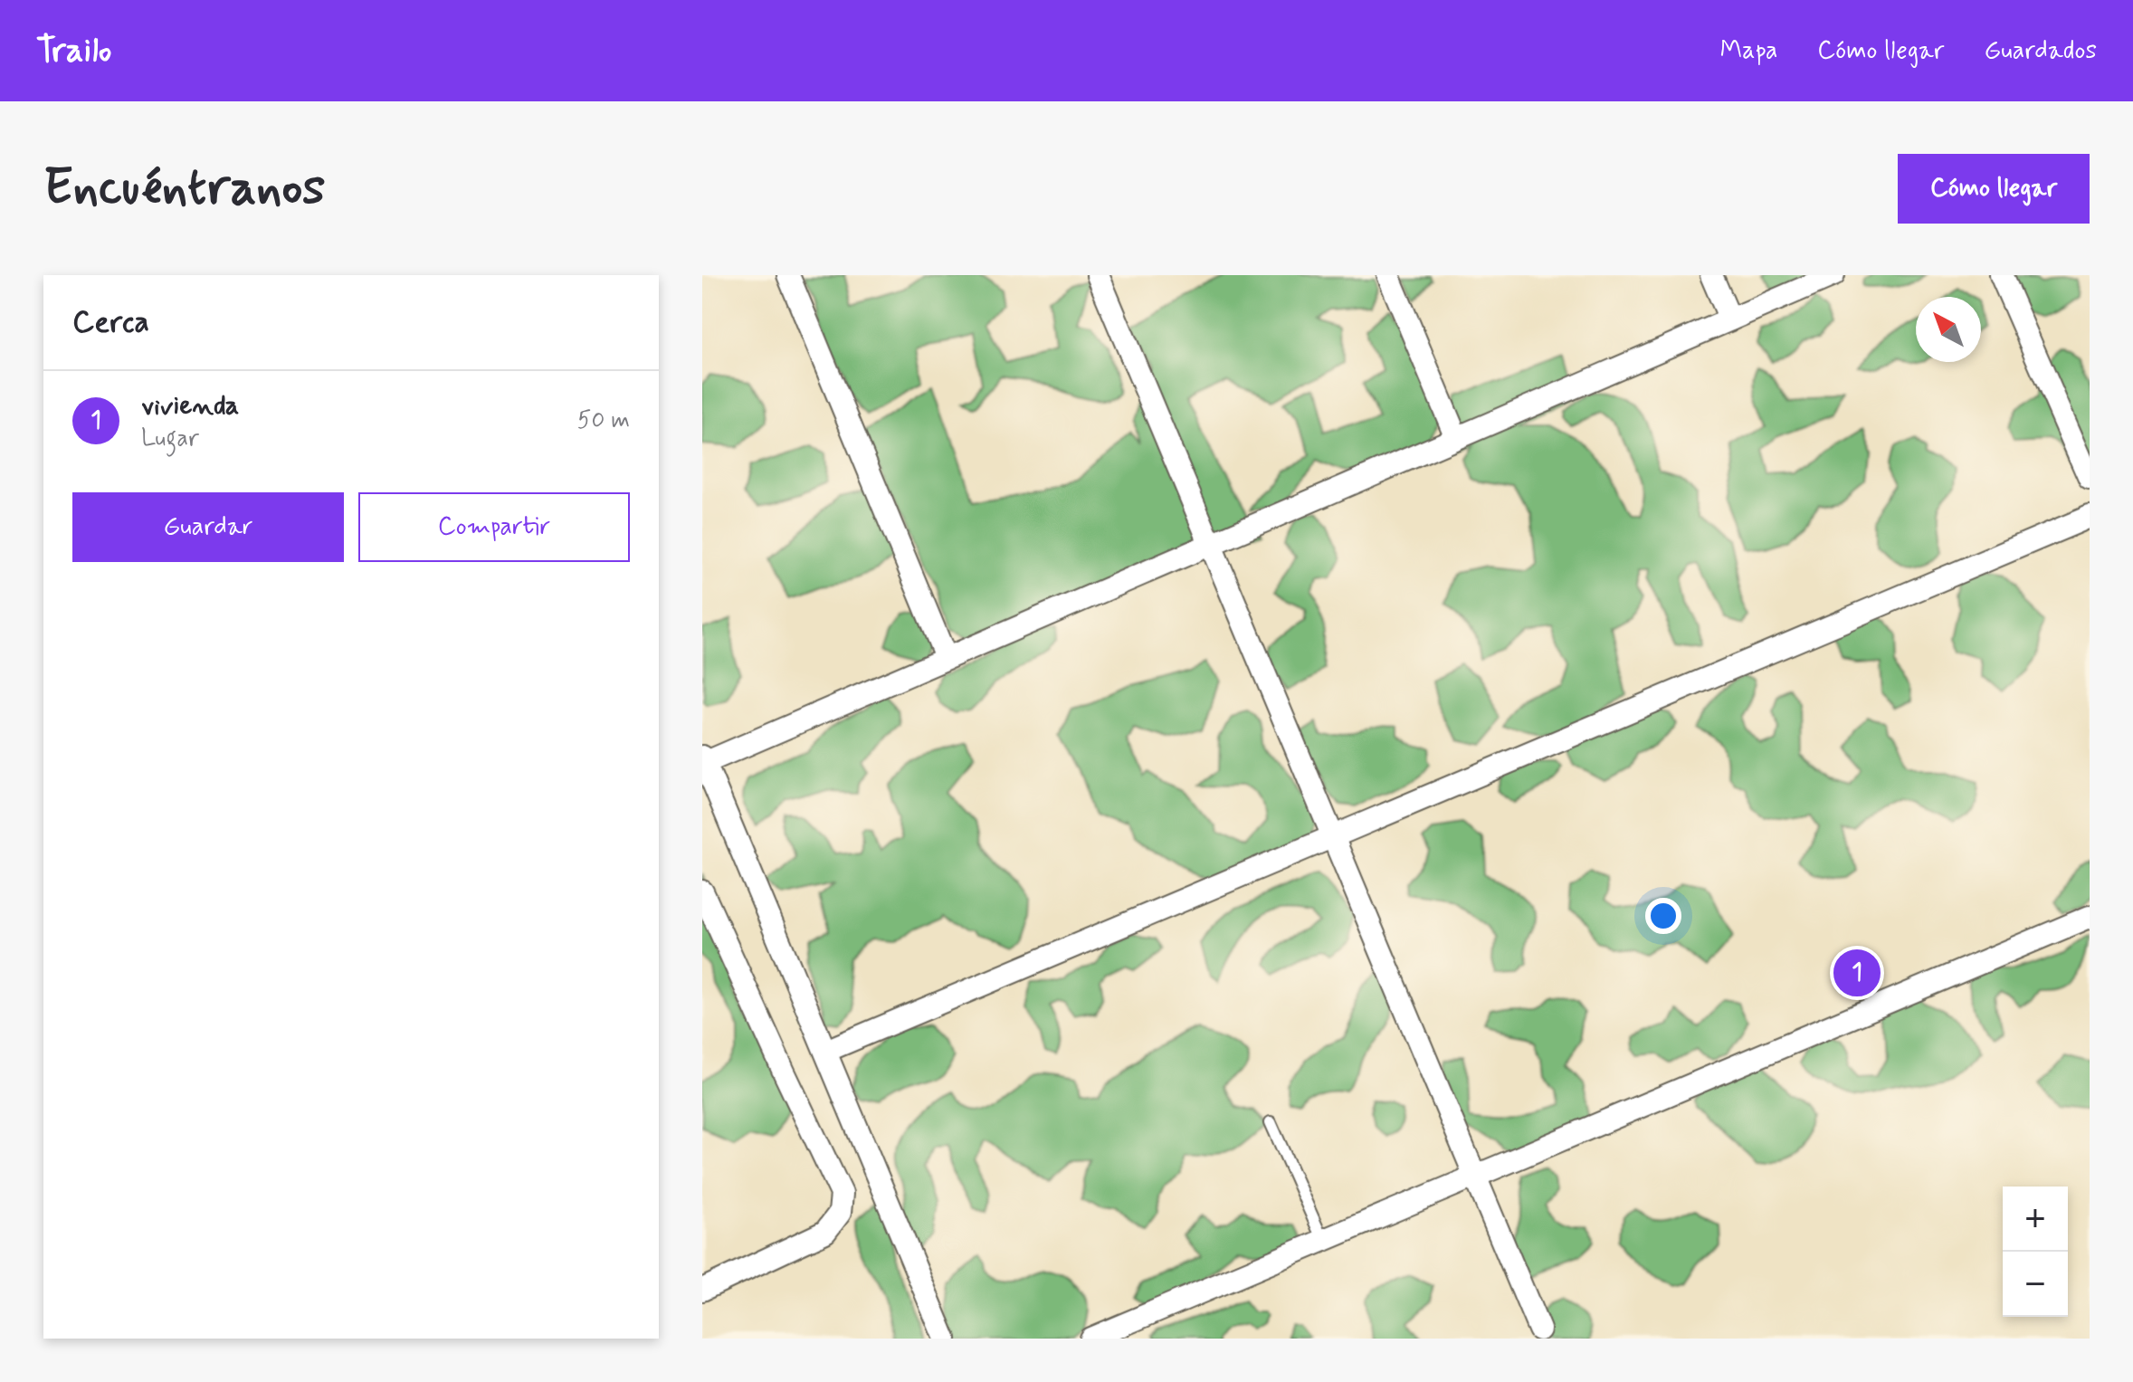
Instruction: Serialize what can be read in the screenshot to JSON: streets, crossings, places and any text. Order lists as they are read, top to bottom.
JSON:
{
  "north": "top left",
  "page": {
    "header": "Trailo",
    "nav": ["Mapa", "Cómo llegar", "Guardados"],
    "buttons": [
      "Cómo llegar",
      ["Guardar", "Compartir"]
    ],
    "title": "Encuéntranos",
    "heading": "Cerca",
    "list": [
      {
        "mark": "1",
        "name": "vivienda",
        "note": "Lugar",
        "value": "50 m"
      }
    ],
    "pins": "1",
    "map_buttons": ["+", "−"]
  }
}
